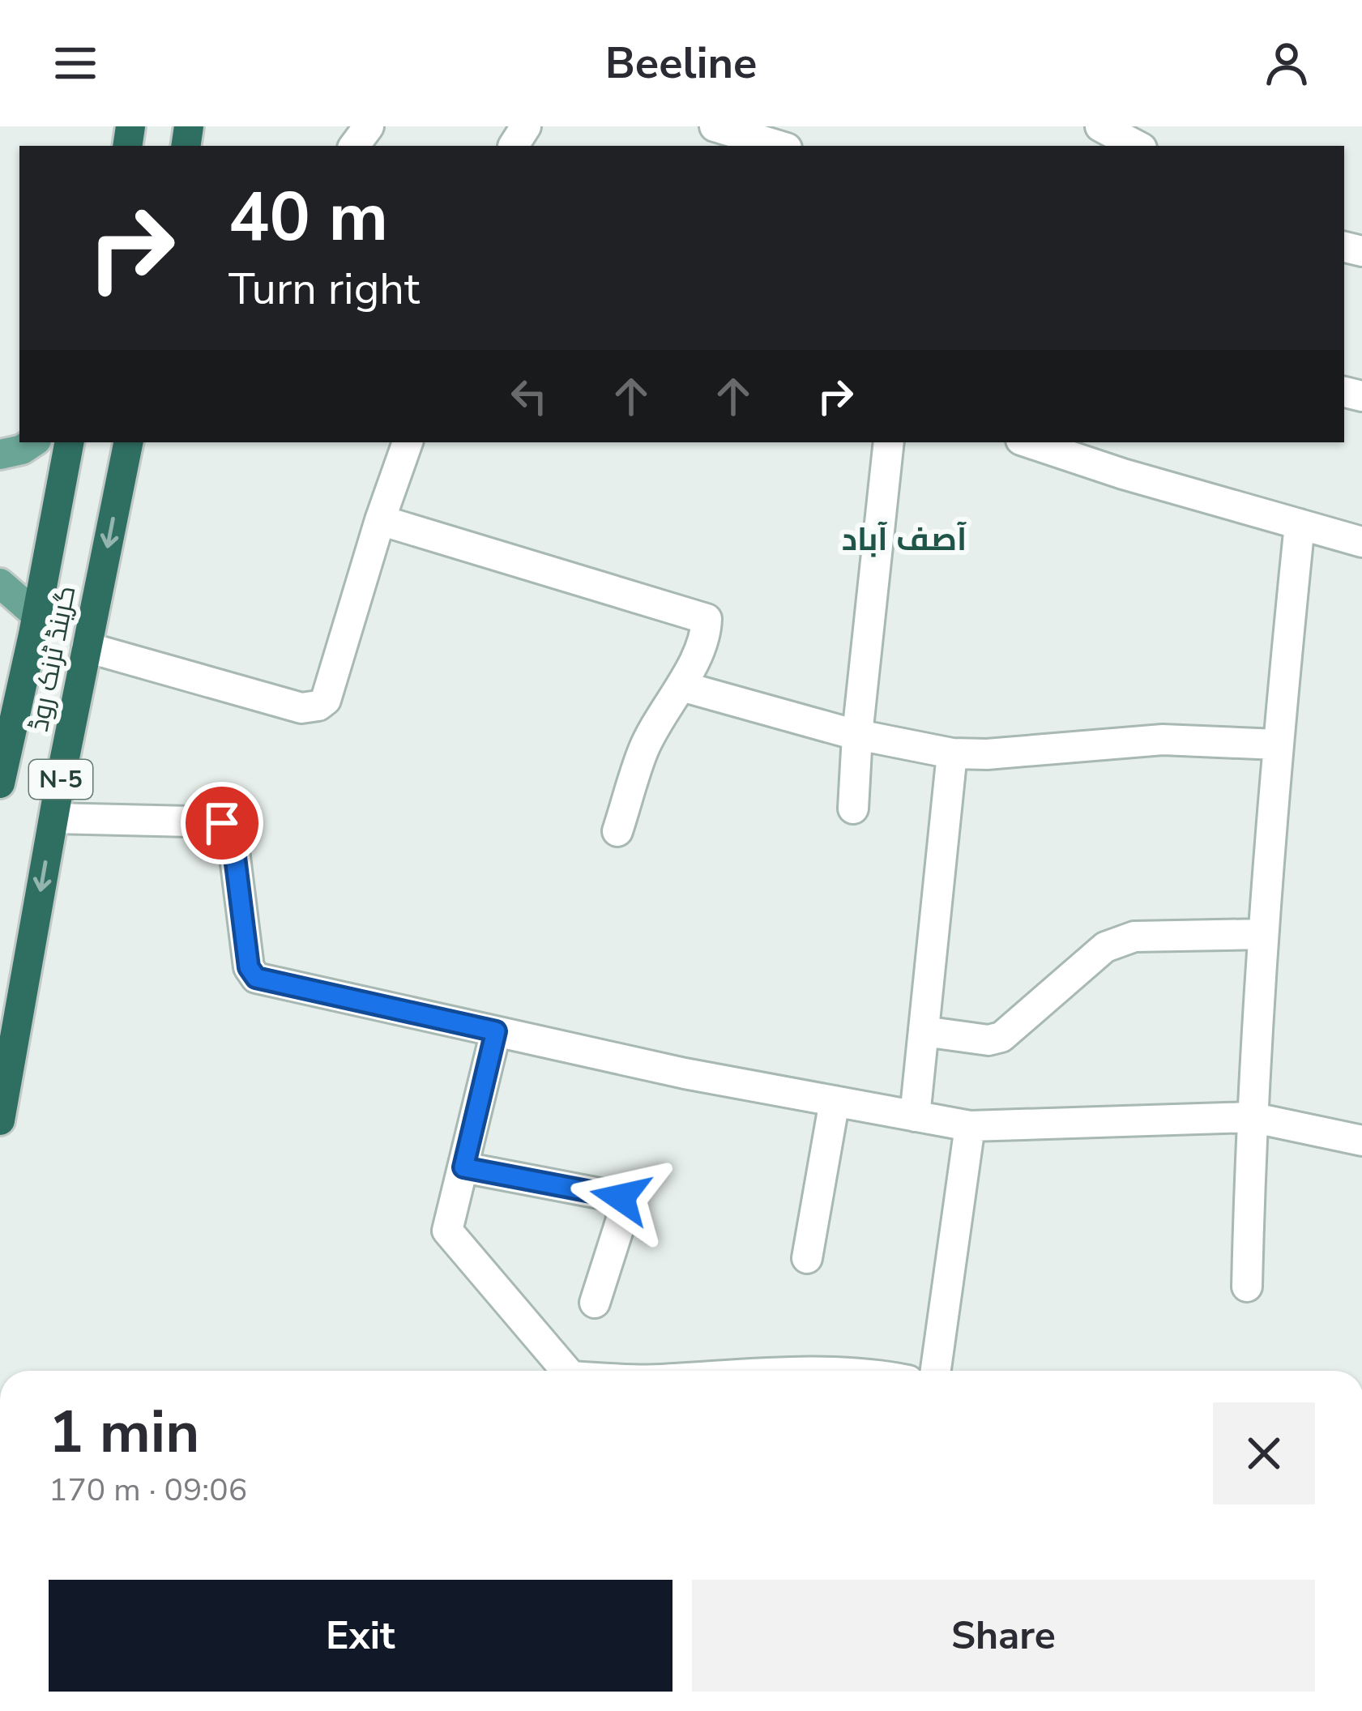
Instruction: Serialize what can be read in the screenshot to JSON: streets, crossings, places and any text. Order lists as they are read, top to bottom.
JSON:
{
  "streets": {
    "highway": ["گرینڈ ٹرنک روڈ", "N-5"]
  },
  "districts": ["آصف آباد"],
  "page": {
    "header": "Beeline",
    "turn": ["40 m", "Turn right"],
    "heading": ["1 min", "170 m · 09:06"],
    "buttons": ["Exit", "Share"]
  }
}
